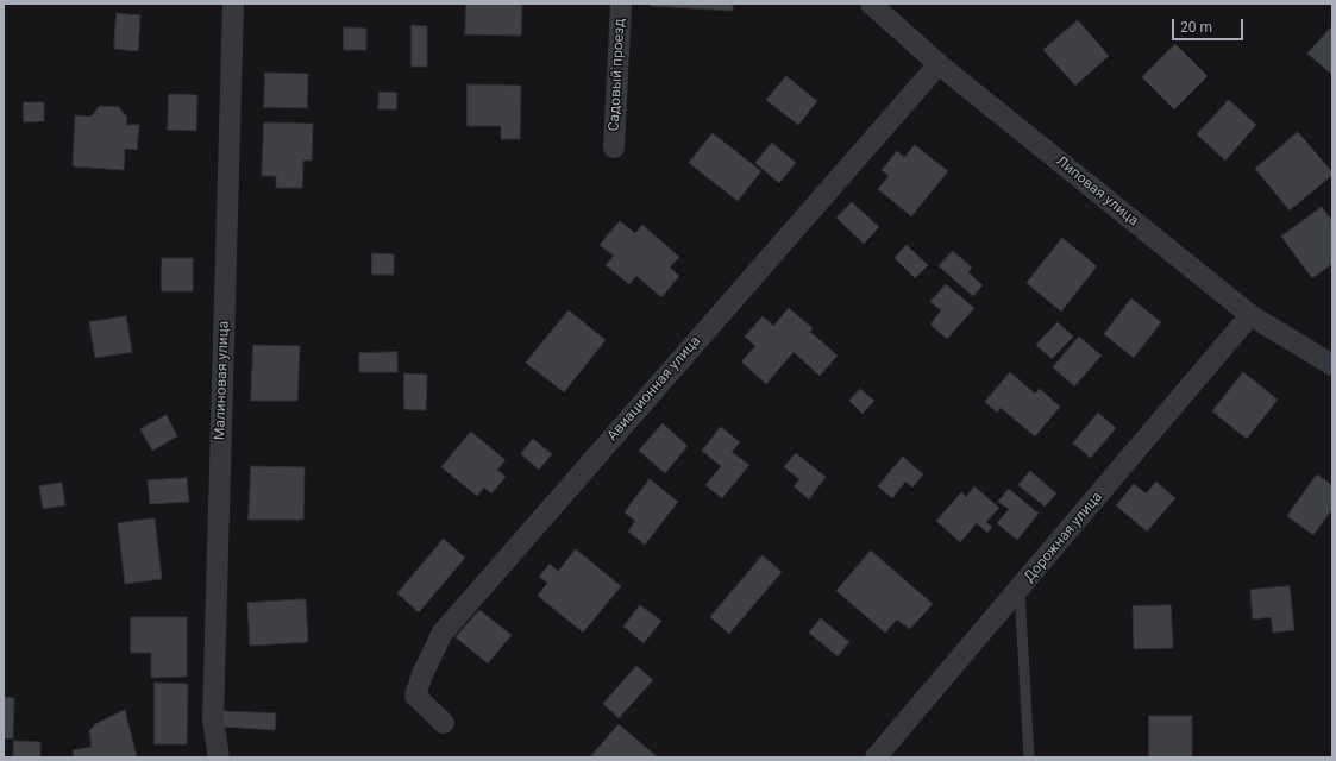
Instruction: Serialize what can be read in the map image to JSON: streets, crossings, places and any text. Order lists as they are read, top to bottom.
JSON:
{
  "streets": {
    "street": [
      "Садовый проезд",
      "Липовая улица",
      "Малиновая улица",
      "Авиационная улица",
      "Дорожная улица"
    ]
  },
  "crossings": [
    ["Липовая улица", "Авиационная улица"],
    ["Липовая улица", "Дорожная улица"]
  ],
  "scale_bar": "20 m"
}
